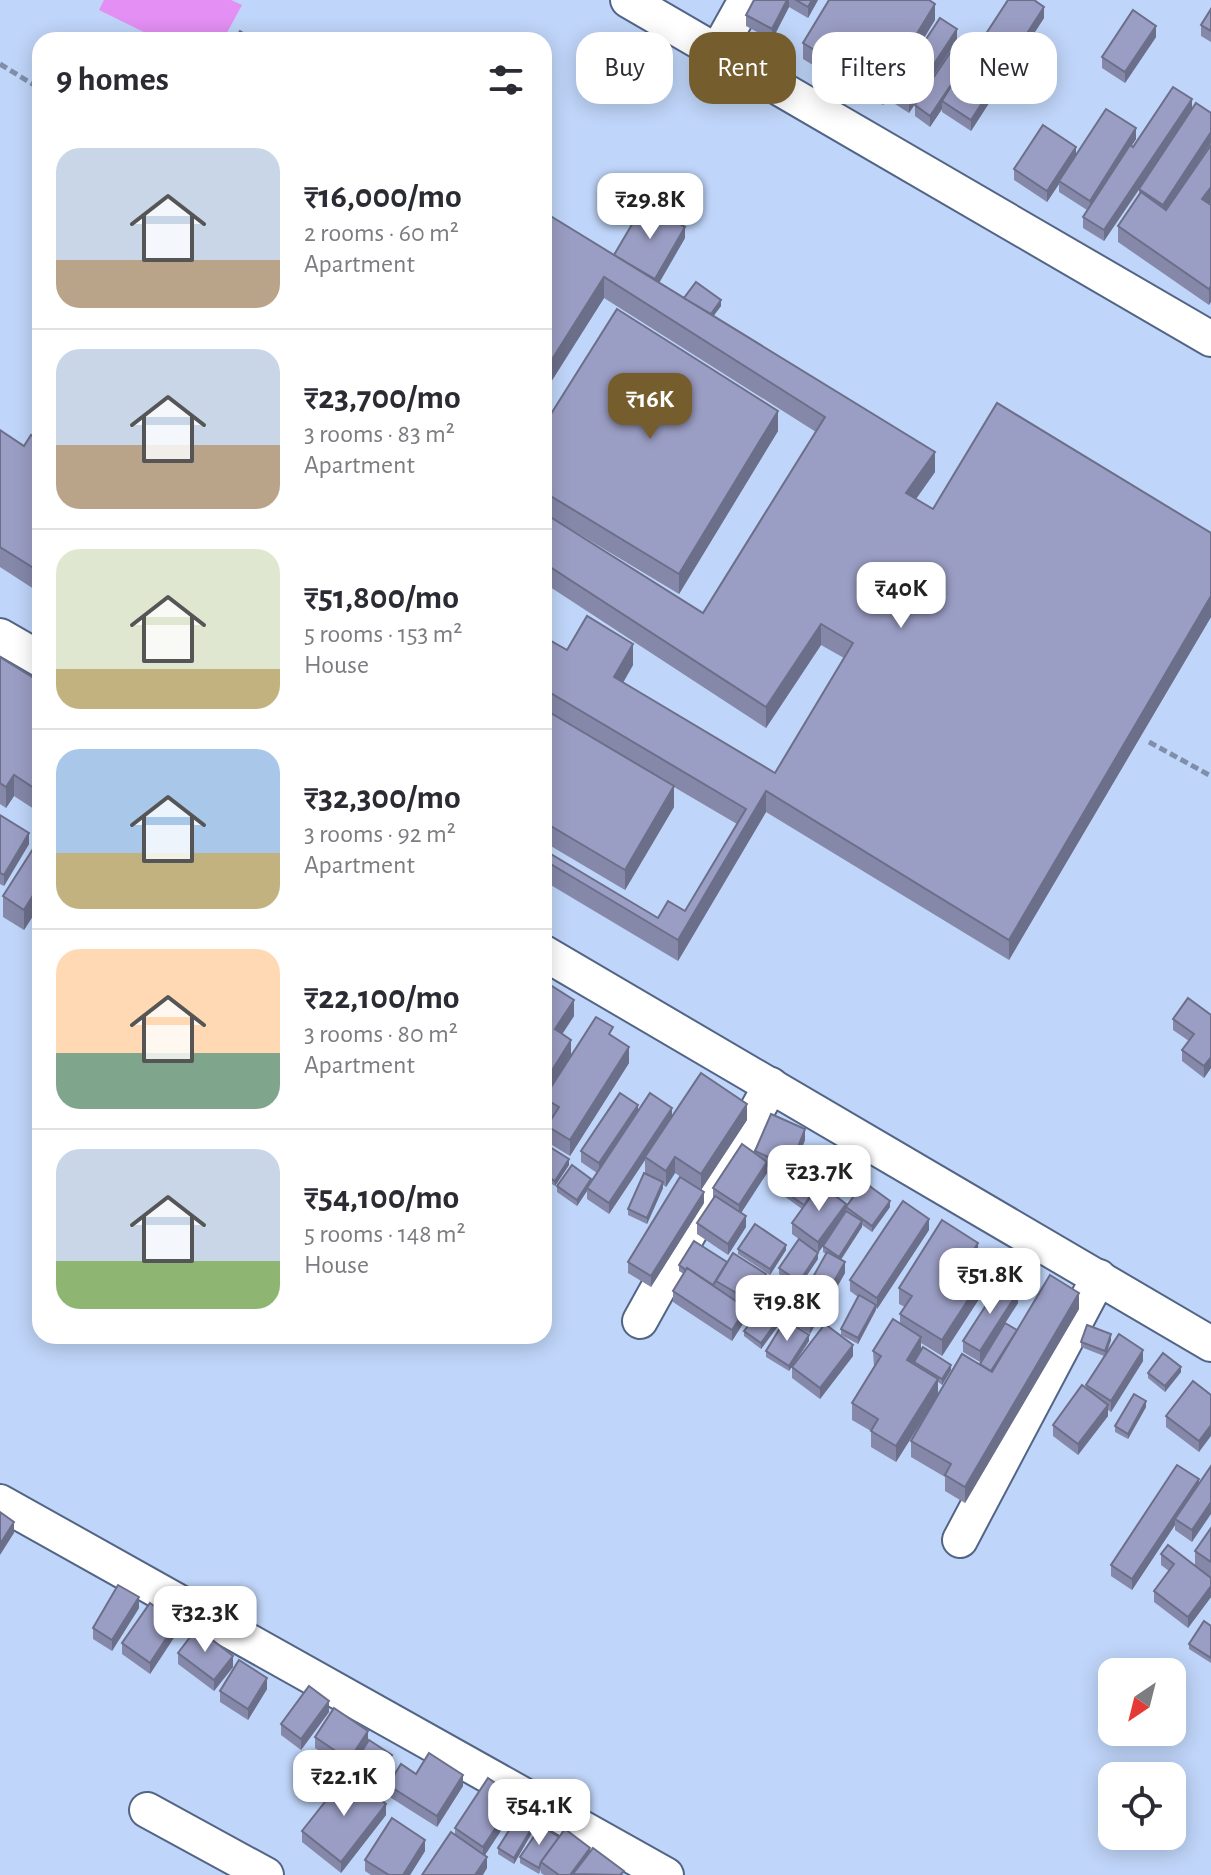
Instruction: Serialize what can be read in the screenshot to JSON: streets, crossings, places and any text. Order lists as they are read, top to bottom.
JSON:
{
  "north": "bottom left",
  "page": {
    "chip": [
      "Buy",
      "Rent",
      "Filters",
      "New"
    ],
    "heading": "9 homes",
    "list": [
      {
        "name": "₹16,000/mo",
        "note": "2 rooms · 60 m² · Apartment"
      },
      {
        "name": "₹23,700/mo",
        "note": "3 rooms · 83 m² · Apartment"
      },
      {
        "name": "₹51,800/mo",
        "note": "5 rooms · 153 m² · House"
      },
      {
        "name": "₹32,300/mo",
        "note": "3 rooms · 92 m² · Apartment"
      },
      {
        "name": "₹22,100/mo",
        "note": "3 rooms · 80 m² · Apartment"
      },
      {
        "name": "₹54,100/mo",
        "note": "5 rooms · 148 m² · House"
      }
    ],
    "price": [
      "₹29.8K",
      "₹16K",
      "₹40K",
      "₹23.7K",
      "₹51.8K",
      "₹19.8K",
      "₹32.3K",
      "₹22.1K",
      "₹54.1K"
    ]
  }
}
